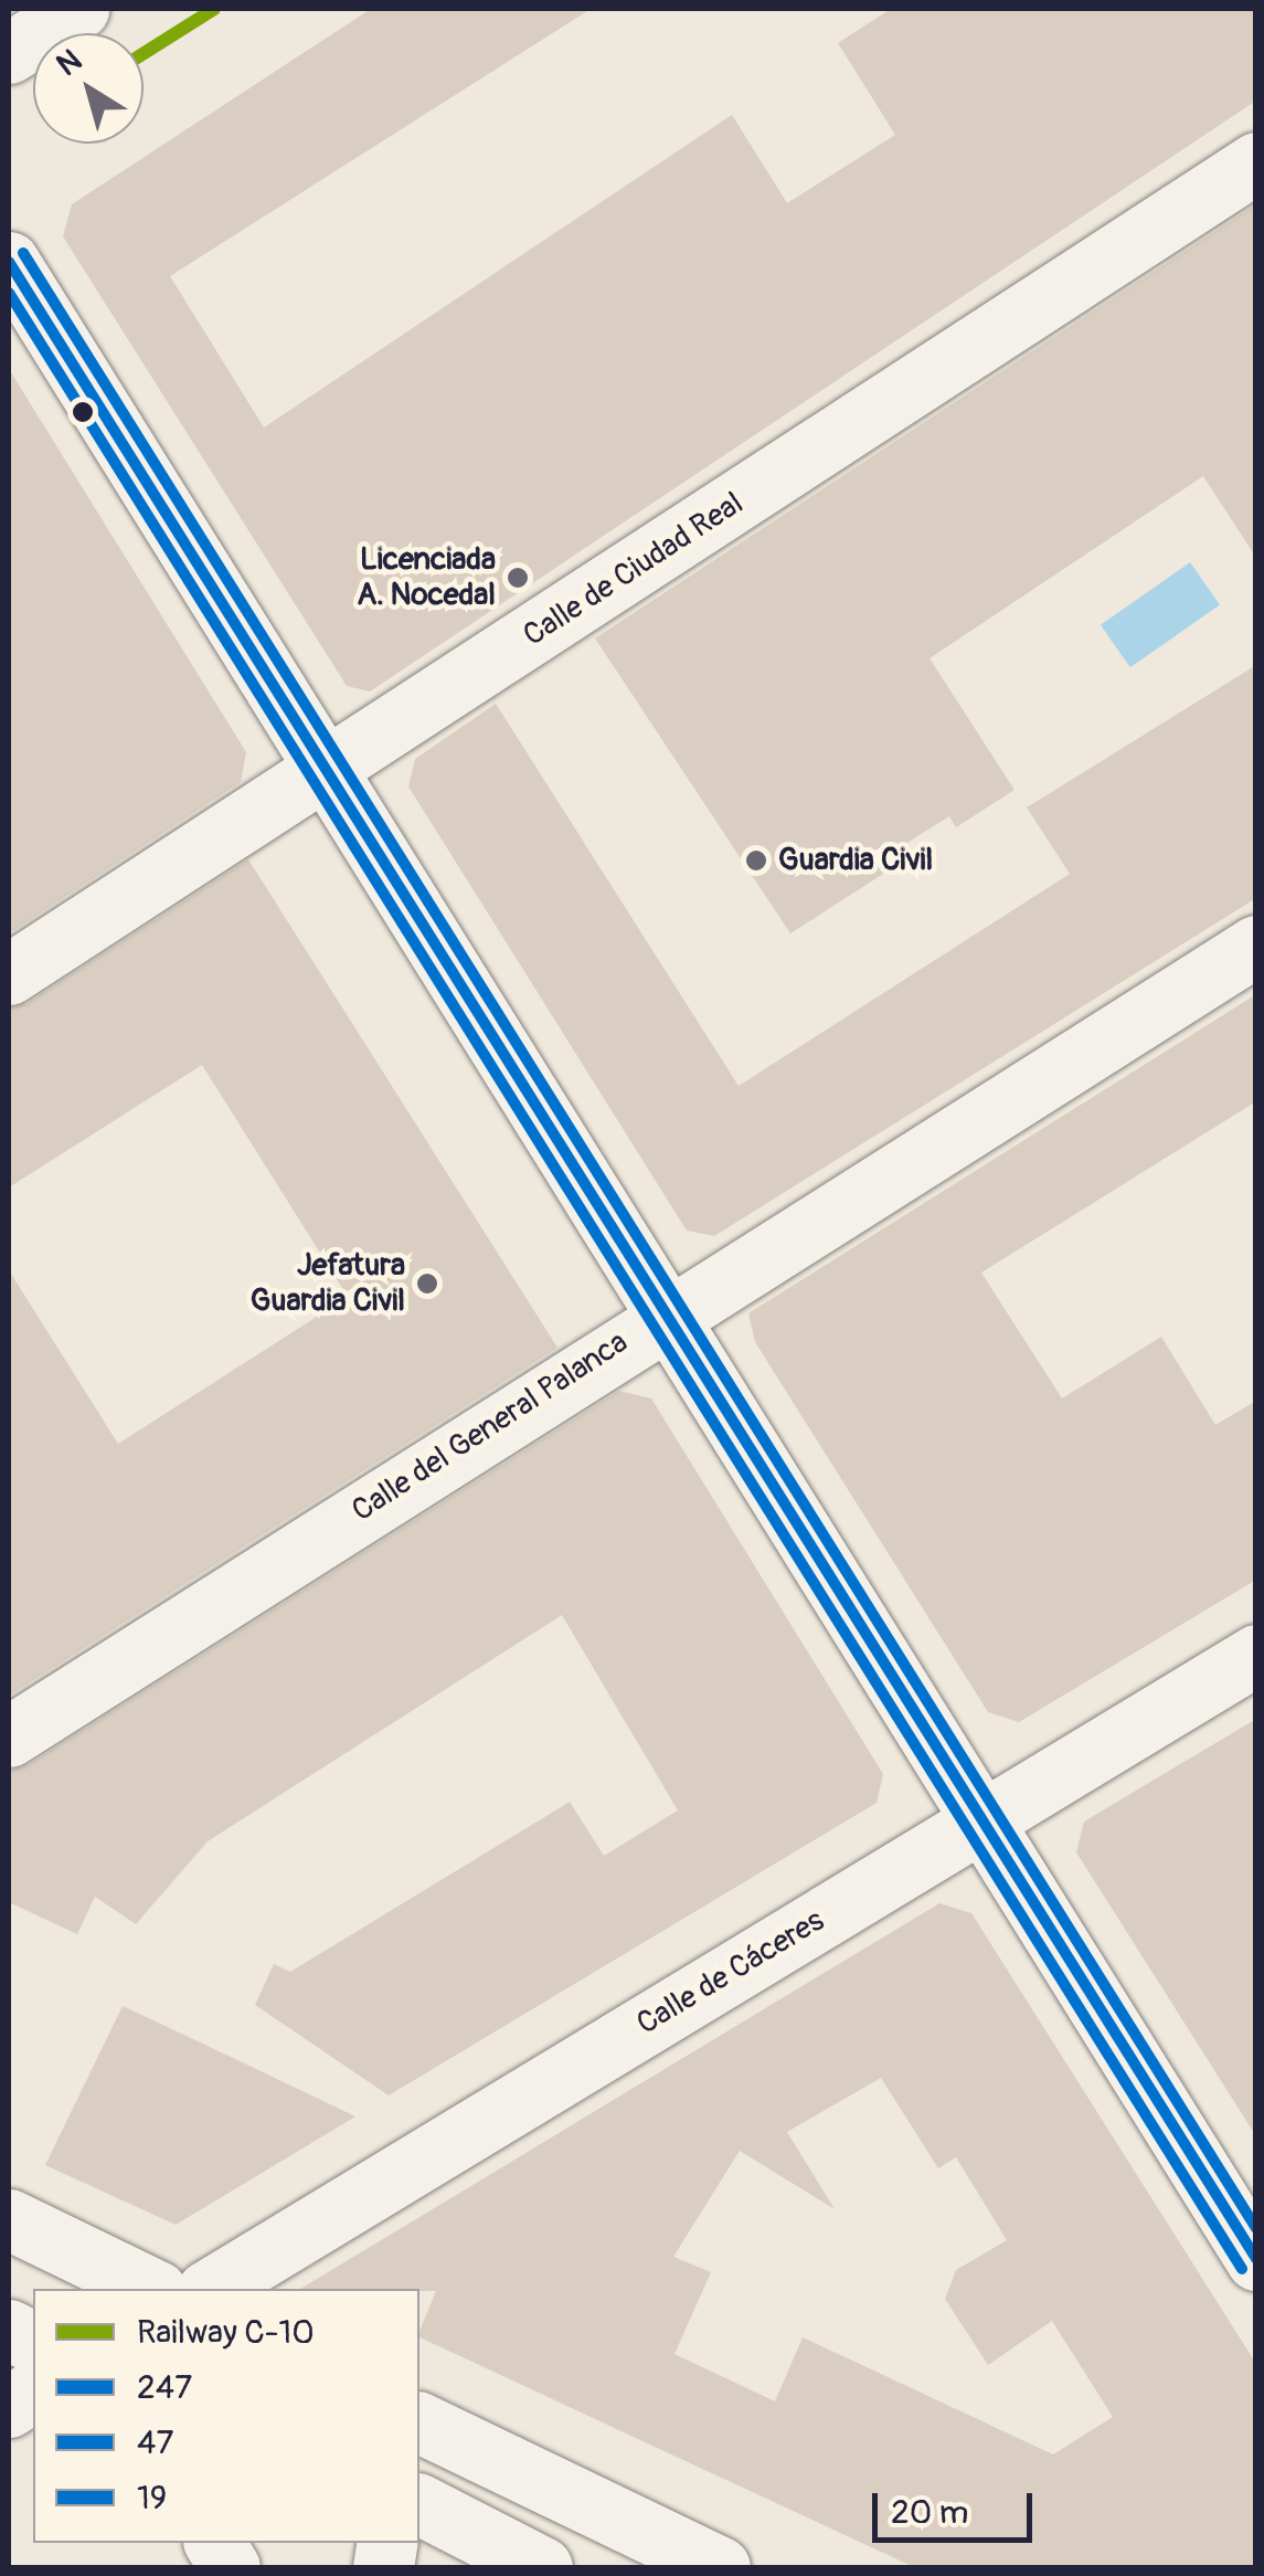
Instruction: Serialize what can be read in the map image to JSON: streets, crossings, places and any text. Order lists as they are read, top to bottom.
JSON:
{
  "streets": {
    "street": ["Calle de Ciudad Real", "Calle del General Palanca", "Calle de Cáceres"]
  },
  "places": ["Licenciada A. Nocedal", "Guardia Civil", "Jefatura Guardia Civil"],
  "lines": [
    "rail line C-10",
    "transit line 19",
    "transit line 247",
    "transit line 47"
  ],
  "legend": [
    "Railway C-10",
    "247",
    "47",
    "19"
  ],
  "scale_bar": "20 m",
  "north": "top left"
}
